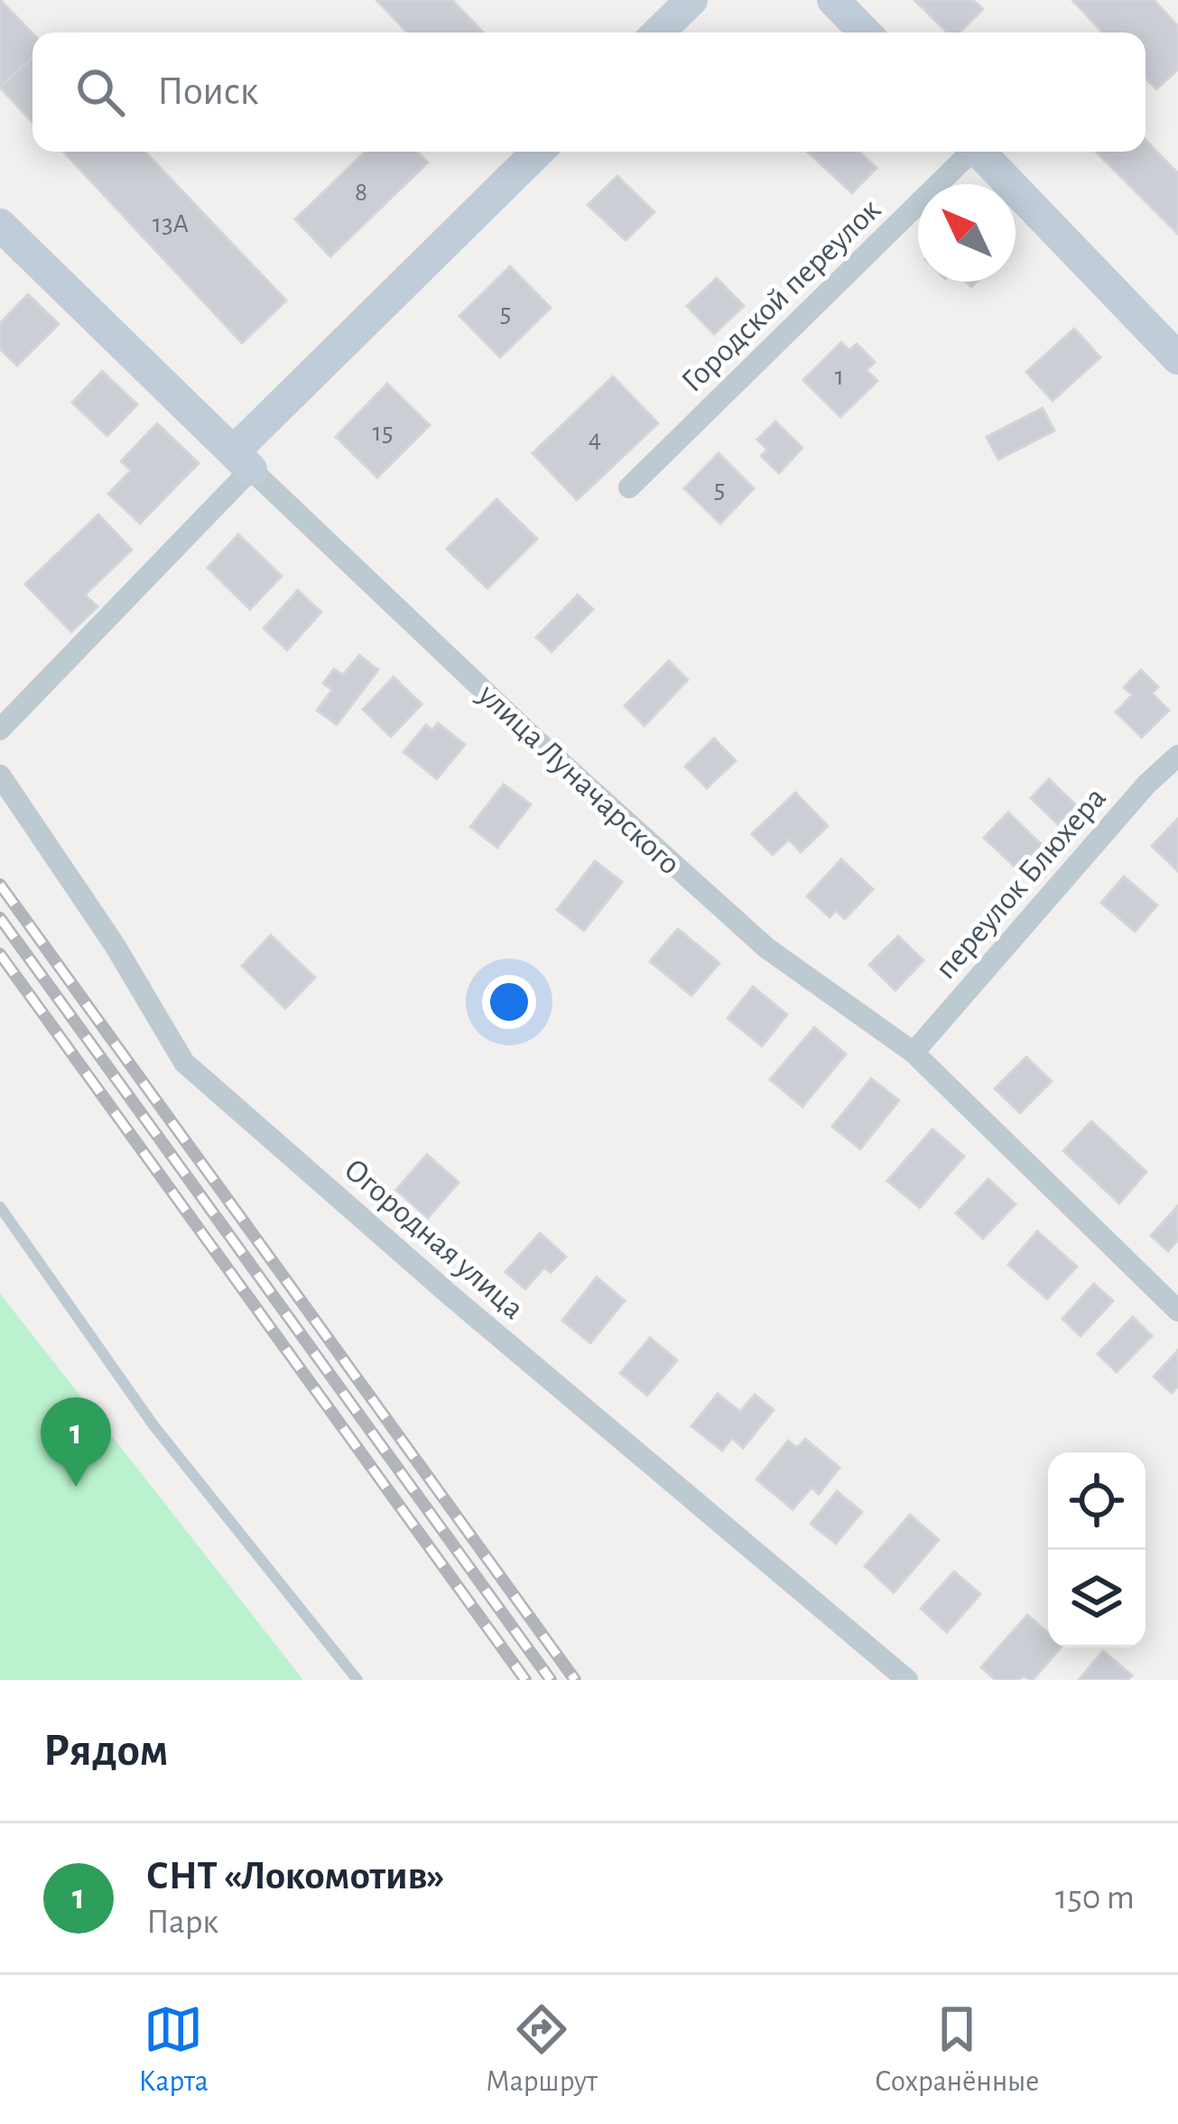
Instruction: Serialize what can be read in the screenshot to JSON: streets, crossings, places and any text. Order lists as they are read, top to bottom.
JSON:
{
  "streets": {
    "street": [
      "Городской переулок",
      "улица Луначарского",
      "переулок Блюхера",
      "Огородная улица"
    ]
  },
  "crossings": [
    ["улица Луначарского", "переулок Блюхера"]
  ],
  "house_numbers": [
    "8",
    "13А",
    "5",
    "1",
    "15",
    "4",
    "5"
  ],
  "north": "top left",
  "page": {
    "search": "Поиск",
    "pins": "1",
    "heading": "Рядом",
    "list": [
      {
        "mark": "1",
        "name": "СНТ «Локомотив»",
        "note": "Парк",
        "value": "150 m"
      }
    ],
    "nav": ["Карта", "Маршрут", "Сохранённые"]
  }
}
